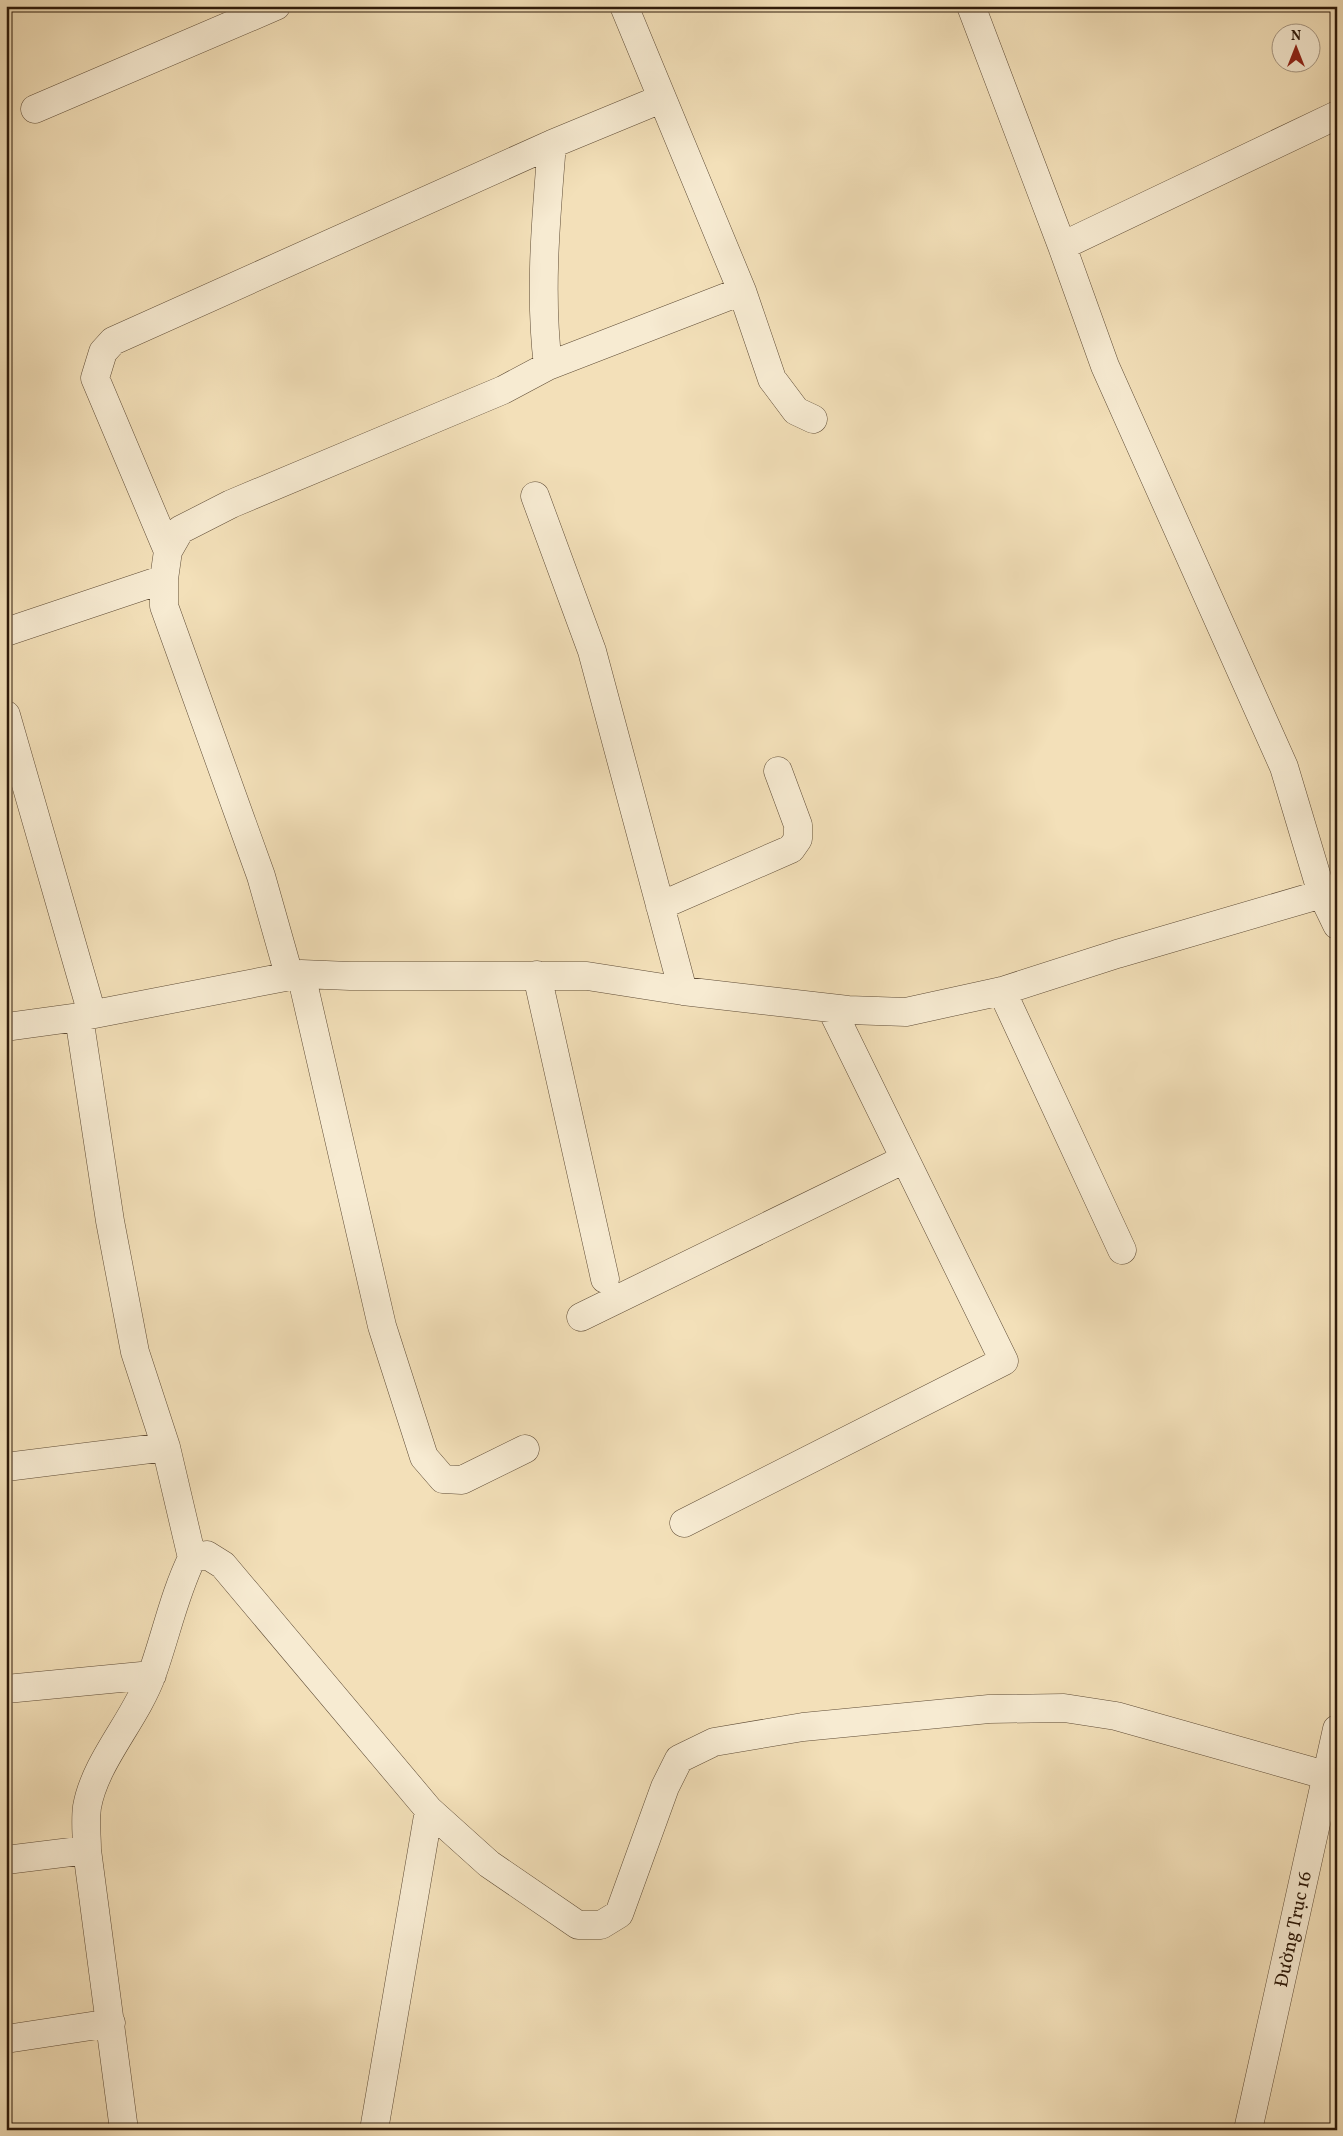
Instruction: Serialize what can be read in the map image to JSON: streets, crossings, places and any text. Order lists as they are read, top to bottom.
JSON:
{
  "streets": {
    "street": ["Đường Trục 16"]
  },
  "north": "top"
}
